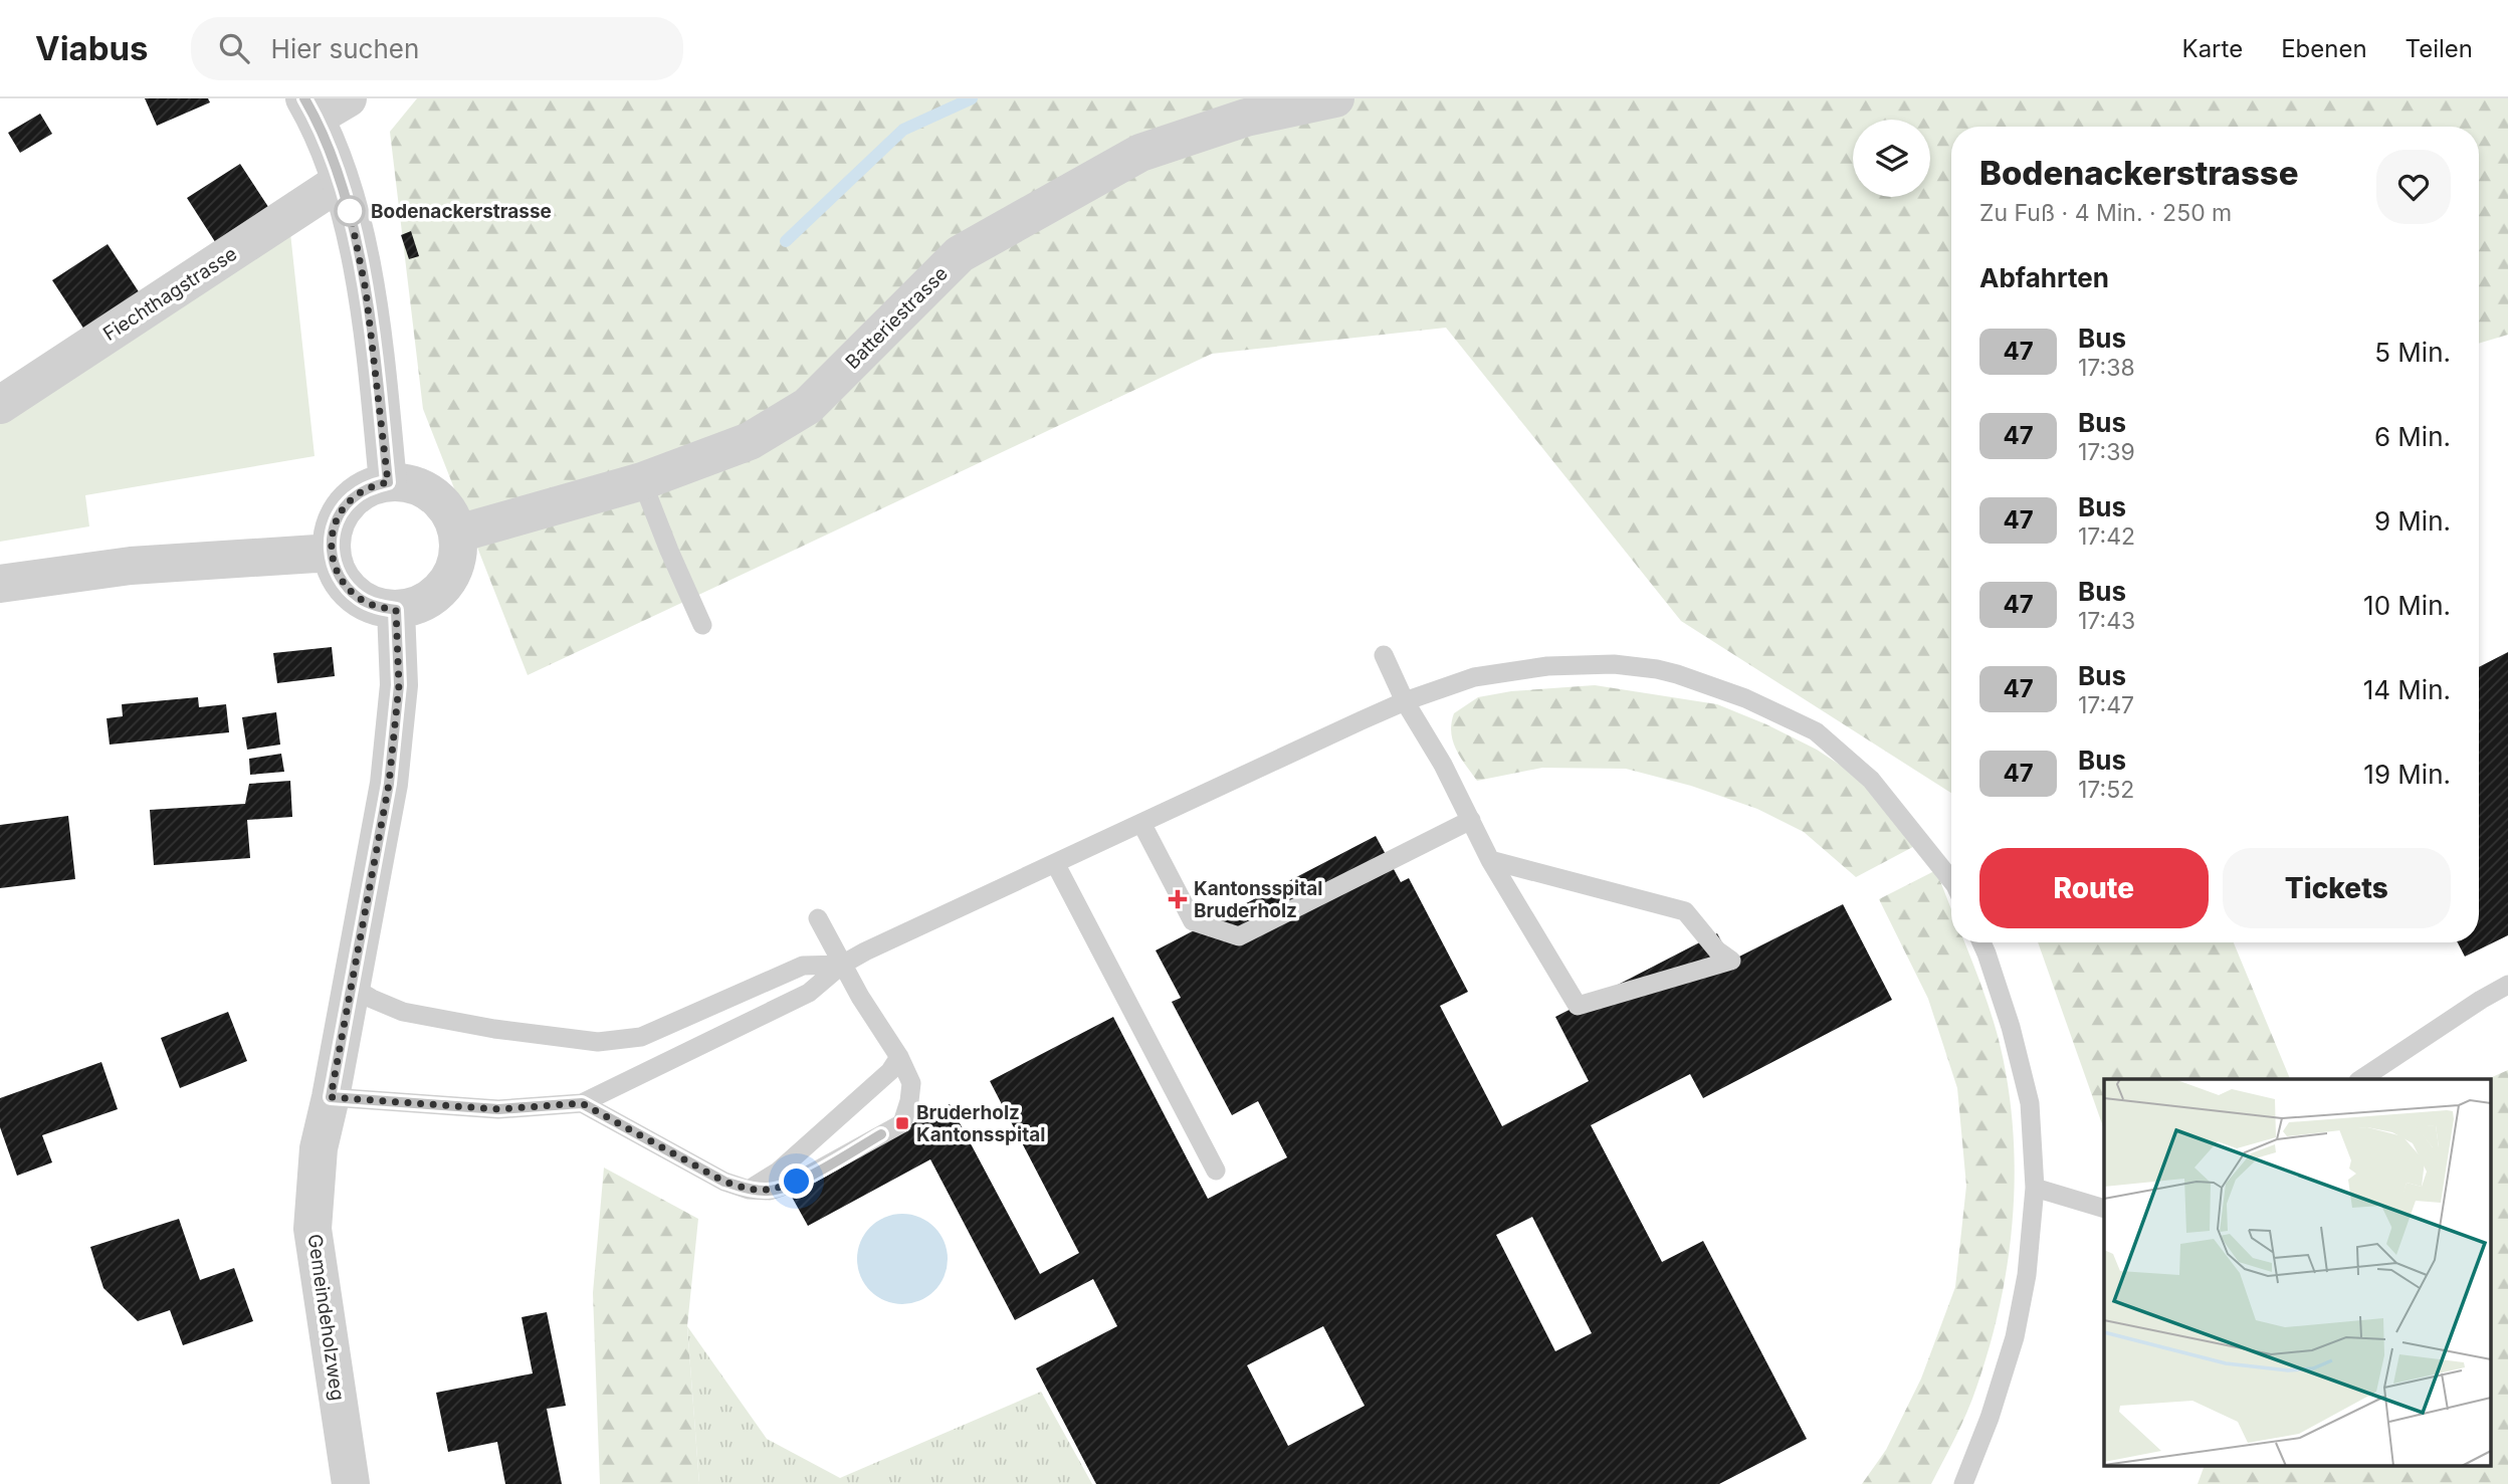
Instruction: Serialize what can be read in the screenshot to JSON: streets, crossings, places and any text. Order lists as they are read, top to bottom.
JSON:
{
  "streets": {
    "street": ["Fiechthagstrasse", "Batteriestrasse", "Gemeindeholzweg"]
  },
  "crossings": [
    ["Batteriestrasse", "Gemeindeholzweg"]
  ],
  "places": {
    "other": ["Bodenackerstrasse"],
    "health": ["Kantonsspital Bruderholz"],
    "transit": ["Bruderholz Kantonsspital"]
  },
  "lines": ["bus line 47"],
  "page": {
    "header": "Viabus",
    "search": "Hier suchen",
    "nav": ["Karte", "Ebenen", "Teilen"],
    "heading": [
      ["Bodenackerstrasse", "Zu Fuß · 4 Min. · 250 m"],
      "Abfahrten"
    ],
    "list": [
      {
        "mark": "47",
        "name": "Bus",
        "note": "17:38",
        "value": "5 Min."
      },
      {
        "mark": "47",
        "name": "Bus",
        "note": "17:39",
        "value": "6 Min."
      },
      {
        "mark": "47",
        "name": "Bus",
        "note": "17:42",
        "value": "9 Min."
      },
      {
        "mark": "47",
        "name": "Bus",
        "note": "17:43",
        "value": "10 Min."
      },
      {
        "mark": "47",
        "name": "Bus",
        "note": "17:47",
        "value": "14 Min."
      },
      {
        "mark": "47",
        "name": "Bus",
        "note": "17:52",
        "value": "19 Min."
      }
    ],
    "buttons": ["Route", "Tickets"]
  }
}
